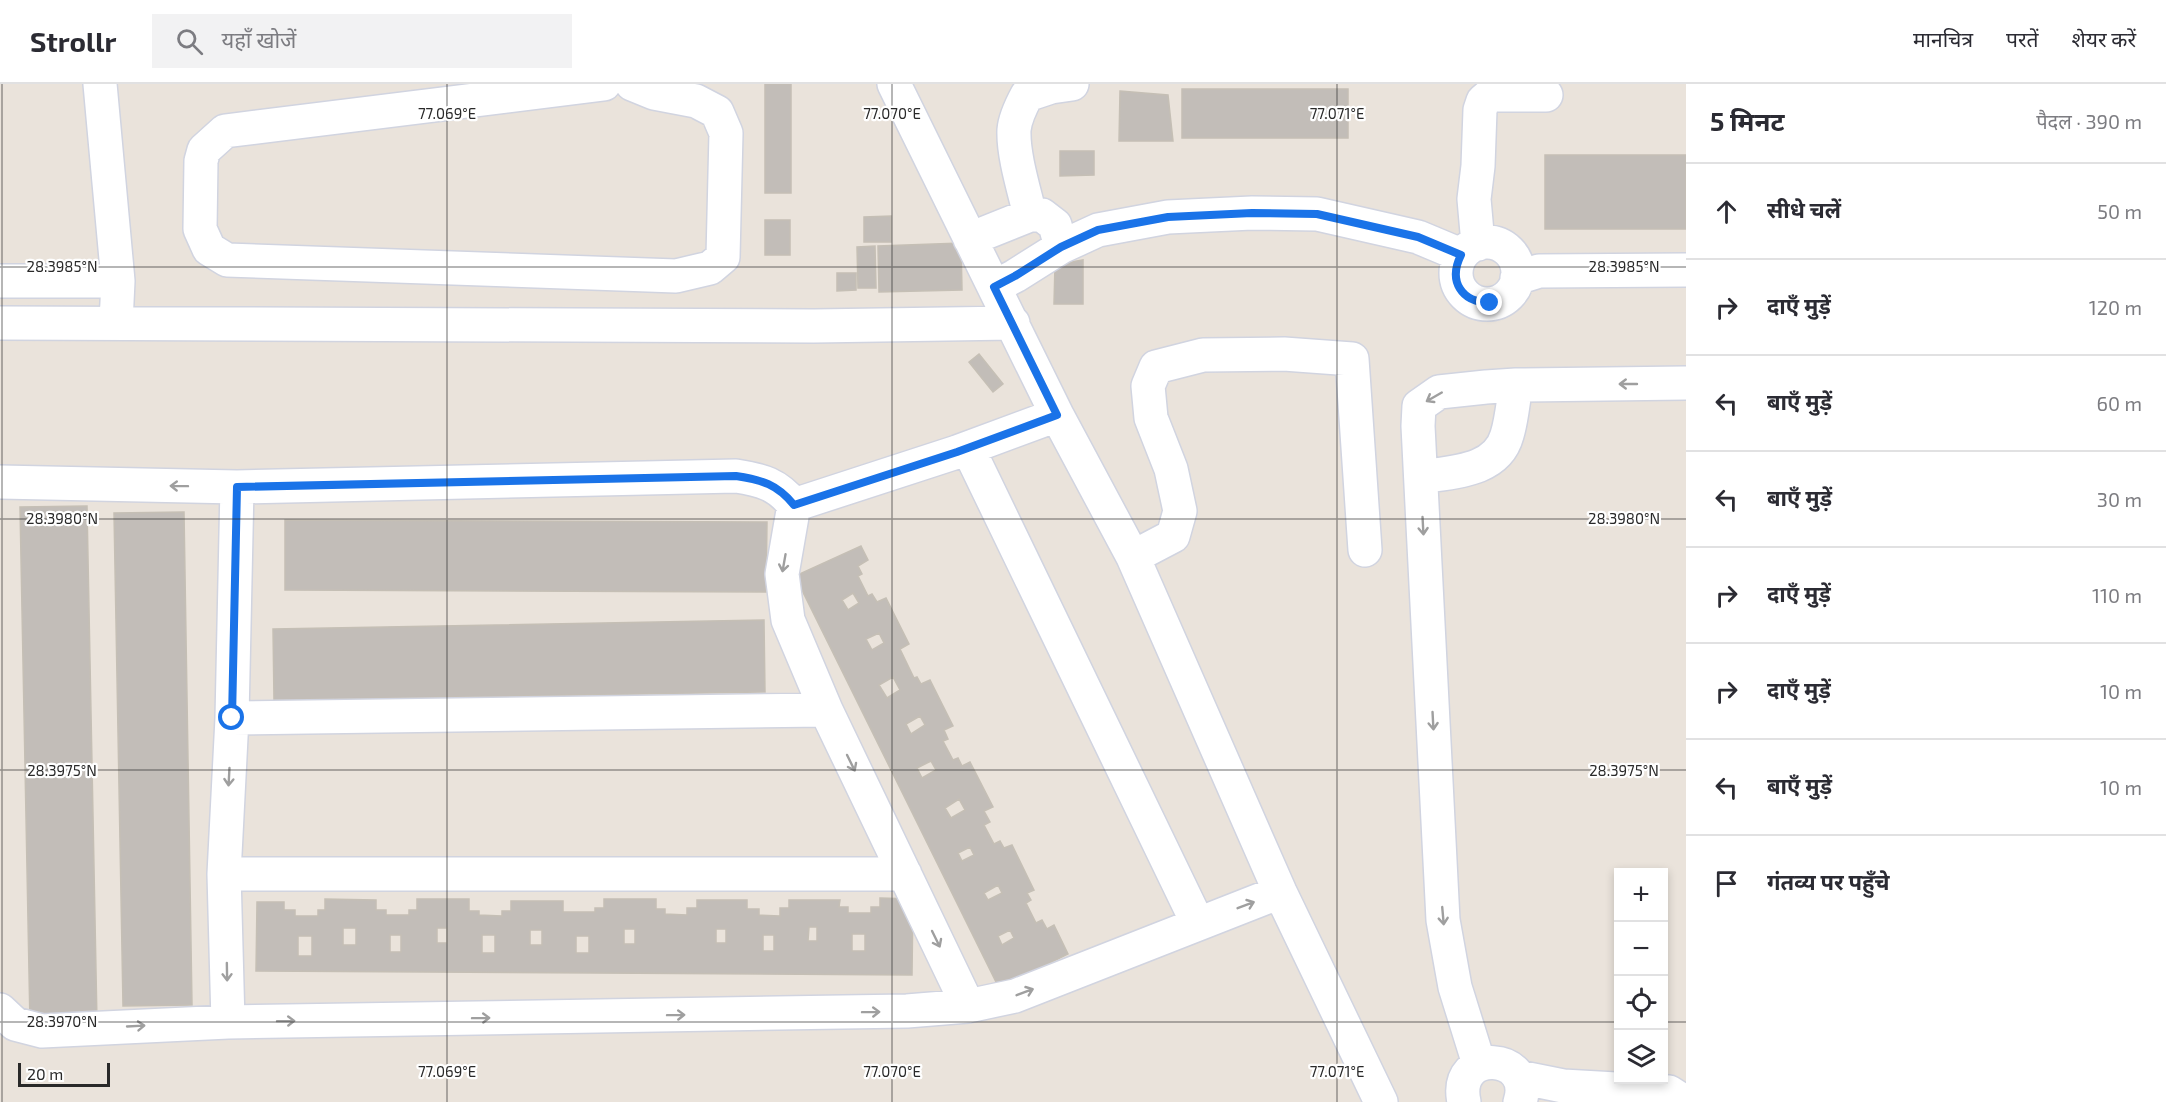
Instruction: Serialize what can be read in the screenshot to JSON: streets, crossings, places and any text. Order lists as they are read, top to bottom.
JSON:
{
  "scale_bar": "20 m",
  "page": {
    "header": "Strollr",
    "search": "यहाँ खोजें",
    "nav": ["मानचित्र", "परतें", "शेयर करें"],
    "heading": ["5 मिनट", "पैदल · 390 m"],
    "list": [
      ["सीधे चलें", "50 m"],
      ["दाएँ मुड़ें", "120 m"],
      ["बाएँ मुड़ें", "60 m"],
      ["बाएँ मुड़ें", "30 m"],
      ["दाएँ मुड़ें", "110 m"],
      ["दाएँ मुड़ें", "10 m"],
      ["बाएँ मुड़ें", "10 m"],
      "गंतव्य पर पहुँचे"
    ],
    "map_buttons": ["+", "−"],
    "scale": "20 m"
  },
  "coordinates": [
    "77.069°E",
    "77.070°E",
    "77.071°E",
    "28.3985°N",
    "28.3980°N",
    "28.3975°N",
    "28.3970°N"
  ]
}
